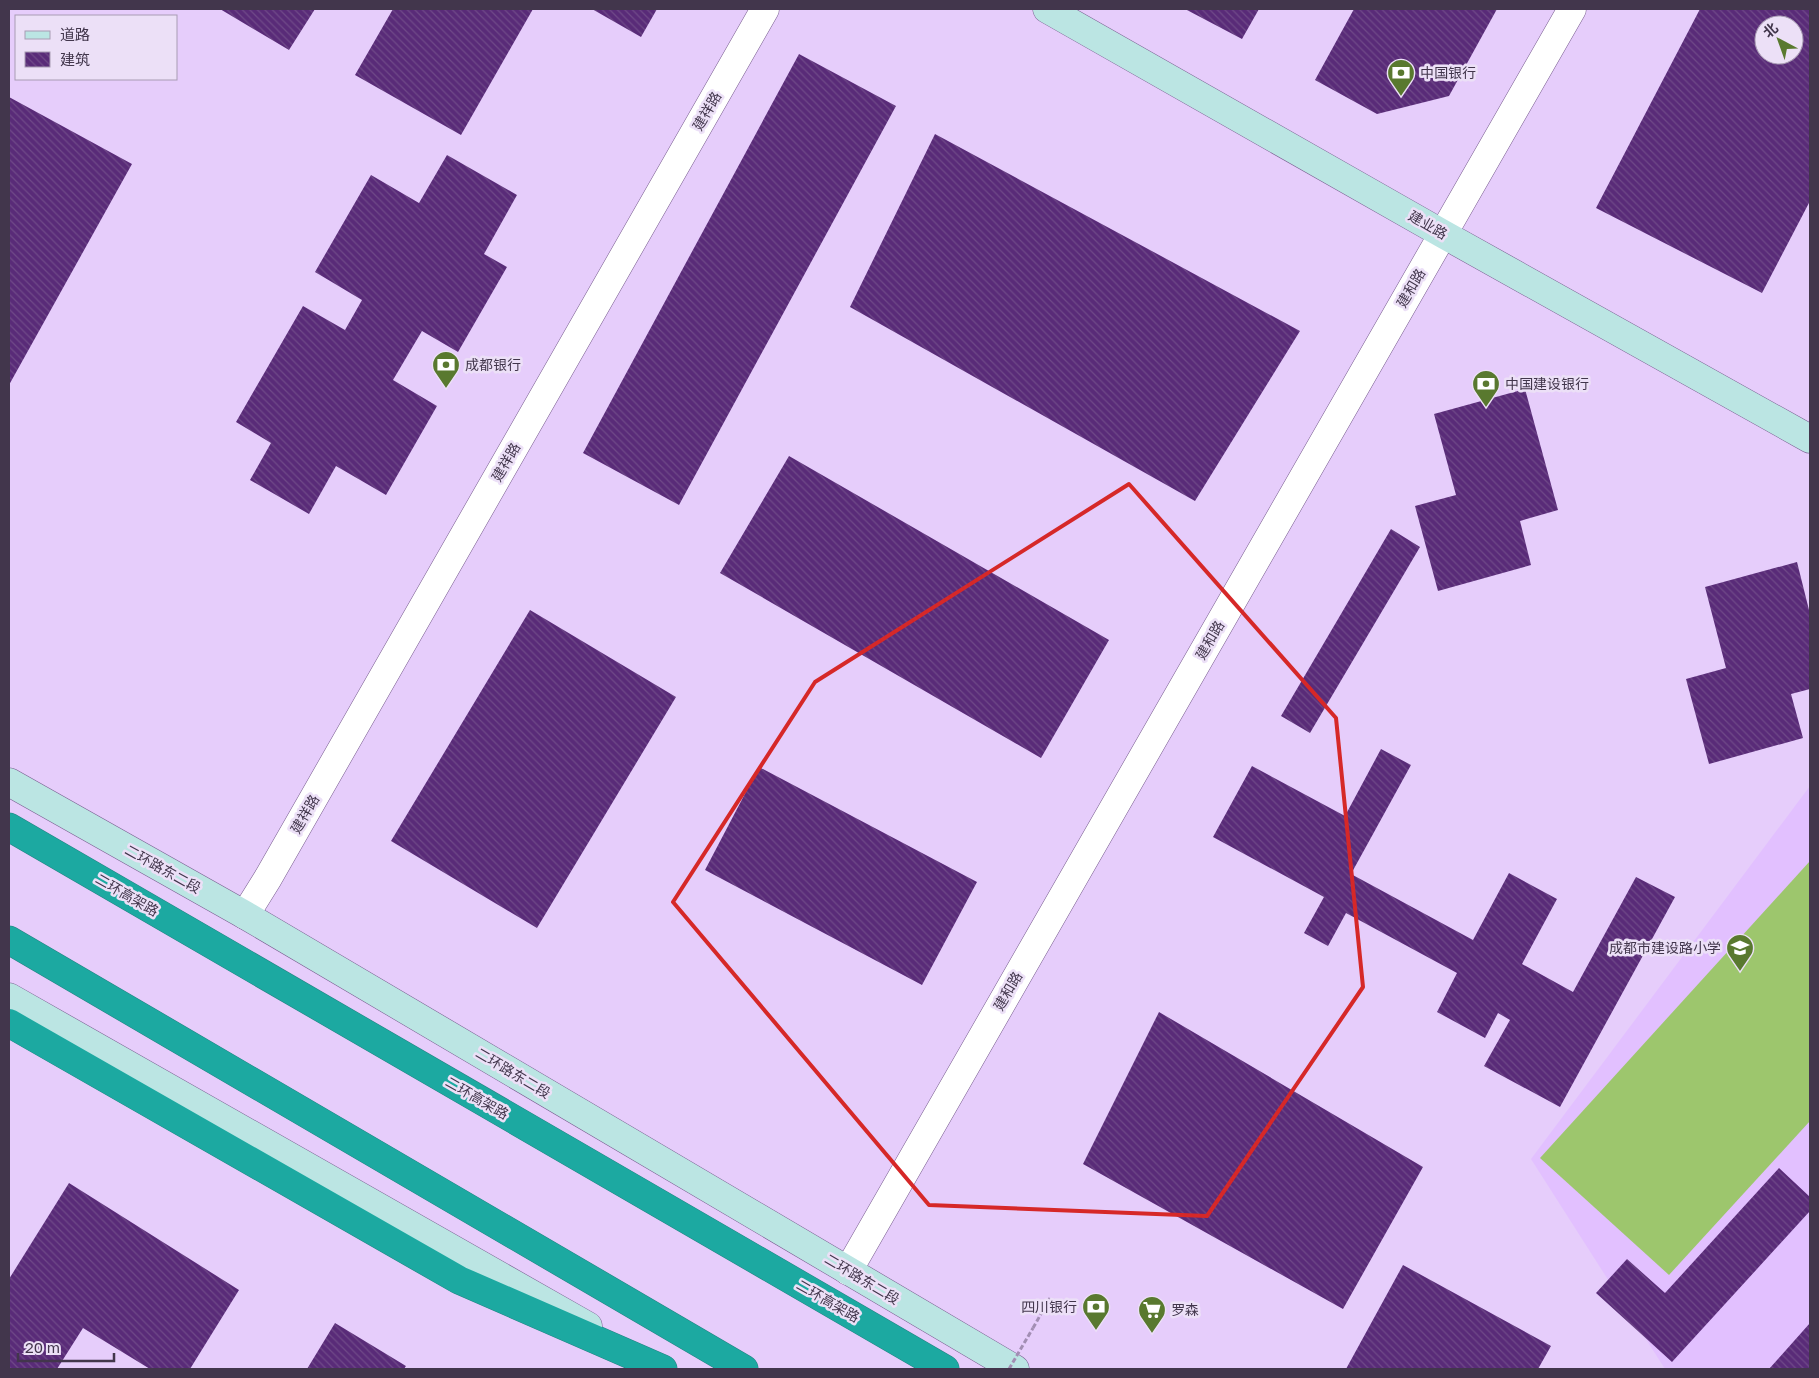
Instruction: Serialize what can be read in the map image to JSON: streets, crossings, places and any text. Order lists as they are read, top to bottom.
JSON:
{
  "streets": {
    "highway": ["二环高架路"],
    "main road": ["建业路", "二环路东二段"],
    "street": ["建祥路", "建和路"]
  },
  "crossings": [
    ["建祥路", "二环路东二段"],
    ["建业路", "建和路"],
    ["建和路", "二环路东二段"]
  ],
  "places": {
    "bank": [
      "中国银行",
      "成都银行",
      "中国建设银行",
      "四川银行"
    ],
    "school or university": ["成都市建设路小学"],
    "supermarket": ["罗森"]
  },
  "legend": ["道路", "建筑"],
  "scale_bar": "20 m",
  "north": "top left"
}
